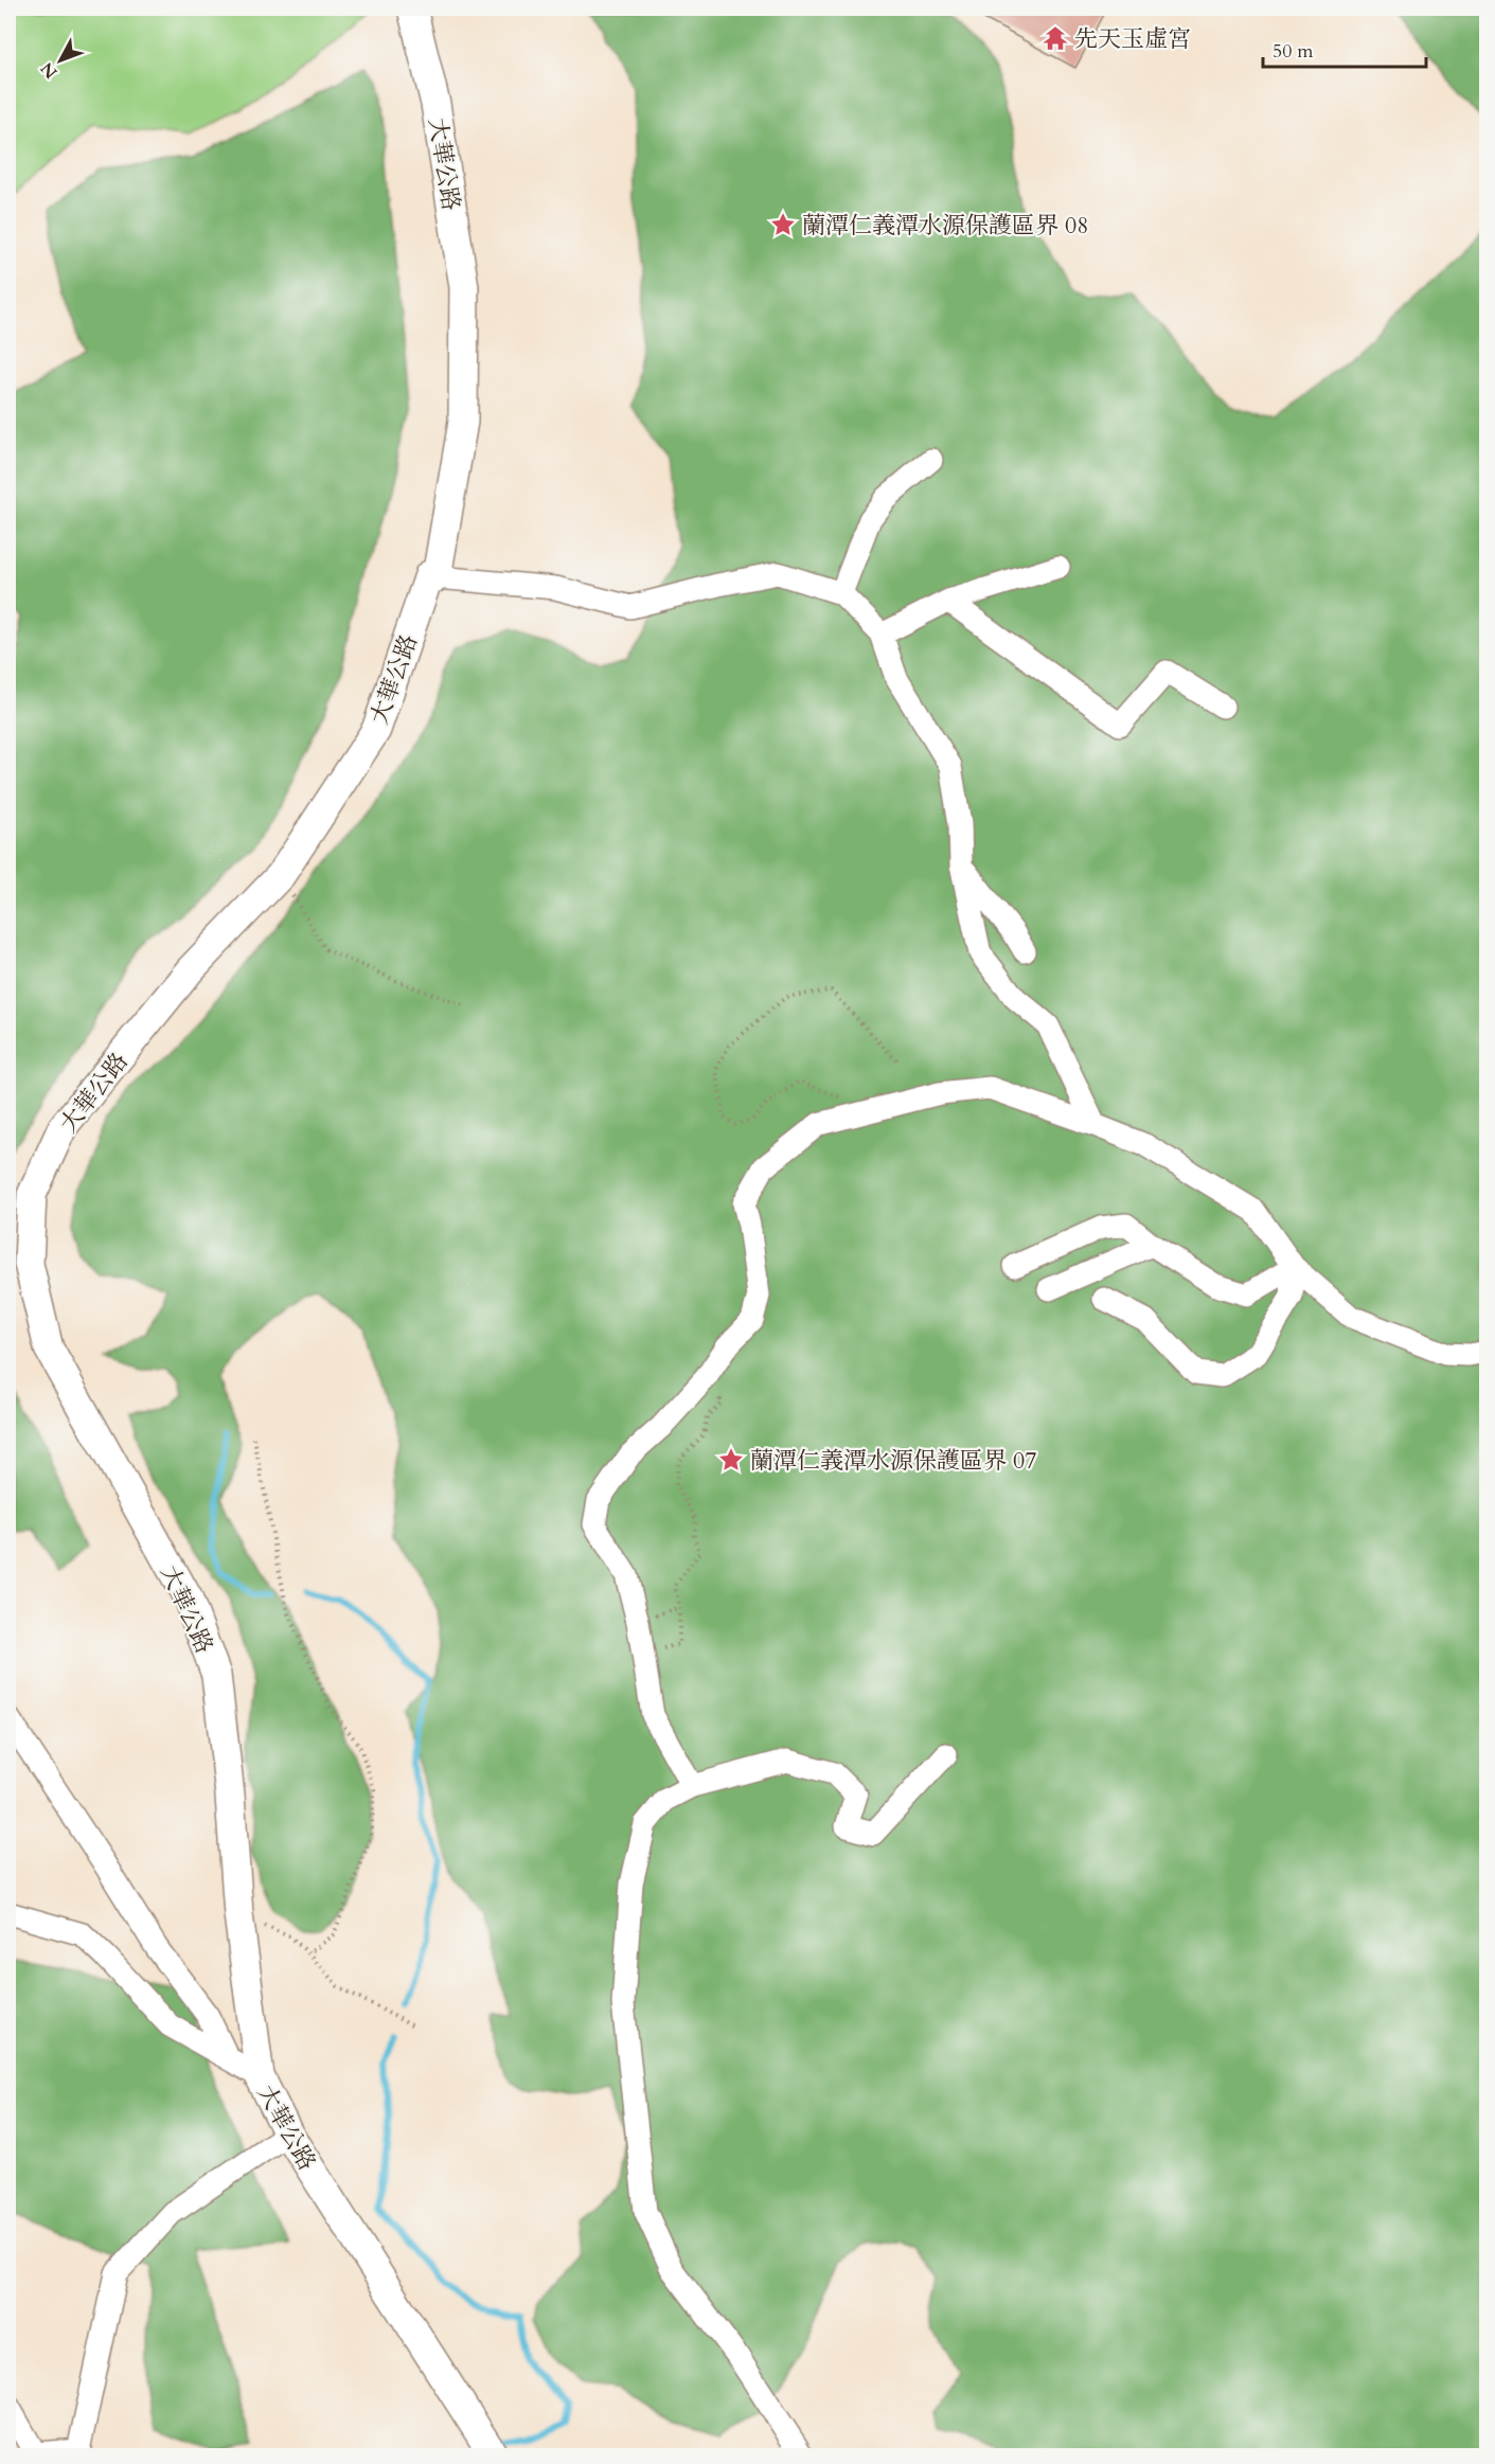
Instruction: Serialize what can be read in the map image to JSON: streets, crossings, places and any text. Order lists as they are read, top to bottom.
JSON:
{
  "streets": {
    "main road": ["大華公路"]
  },
  "places": {
    "temple": ["先天玉虛宮"],
    "place": ["蘭潭仁義潭水源保護區界 08", "蘭潭仁義潭水源保護區界 07"]
  },
  "scale_bar": "50 m",
  "north": "bottom left"
}
